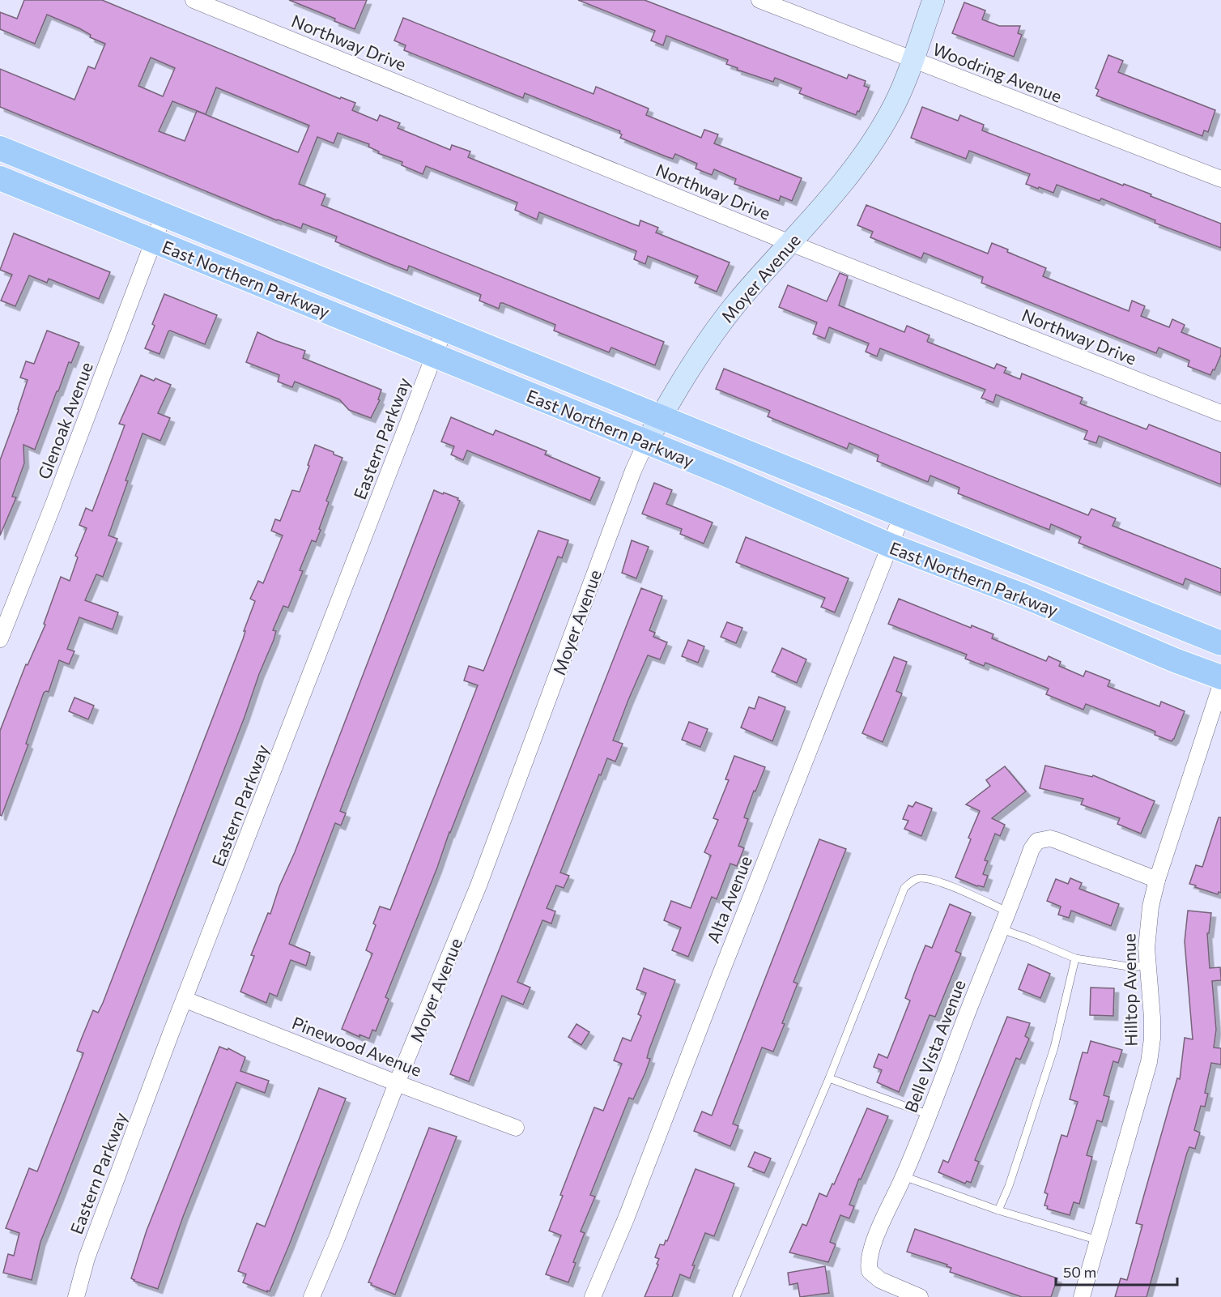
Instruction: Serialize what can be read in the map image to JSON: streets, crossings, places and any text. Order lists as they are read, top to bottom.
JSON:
{
  "streets": {
    "main road": ["East Northern Parkway"],
    "street": [
      "Northway Drive",
      "Woodring Avenue",
      "Moyer Avenue",
      "Glenoak Avenue",
      "Eastern Parkway",
      "Alta Avenue",
      "Hilltop Avenue",
      "Pinewood Avenue",
      "Belle Vista Avenue"
    ]
  },
  "crossings": [
    ["Northway Drive", "Moyer Avenue"],
    ["Woodring Avenue", "Moyer Avenue"],
    ["Moyer Avenue", "East Northern Parkway"],
    ["Moyer Avenue", "Pinewood Avenue"],
    ["East Northern Parkway", "Glenoak Avenue"],
    ["East Northern Parkway", "Eastern Parkway"],
    ["East Northern Parkway", "Alta Avenue"],
    ["Eastern Parkway", "Pinewood Avenue"],
    ["Hilltop Avenue", "Belle Vista Avenue"]
  ],
  "scale_bar": "50 m"
}
